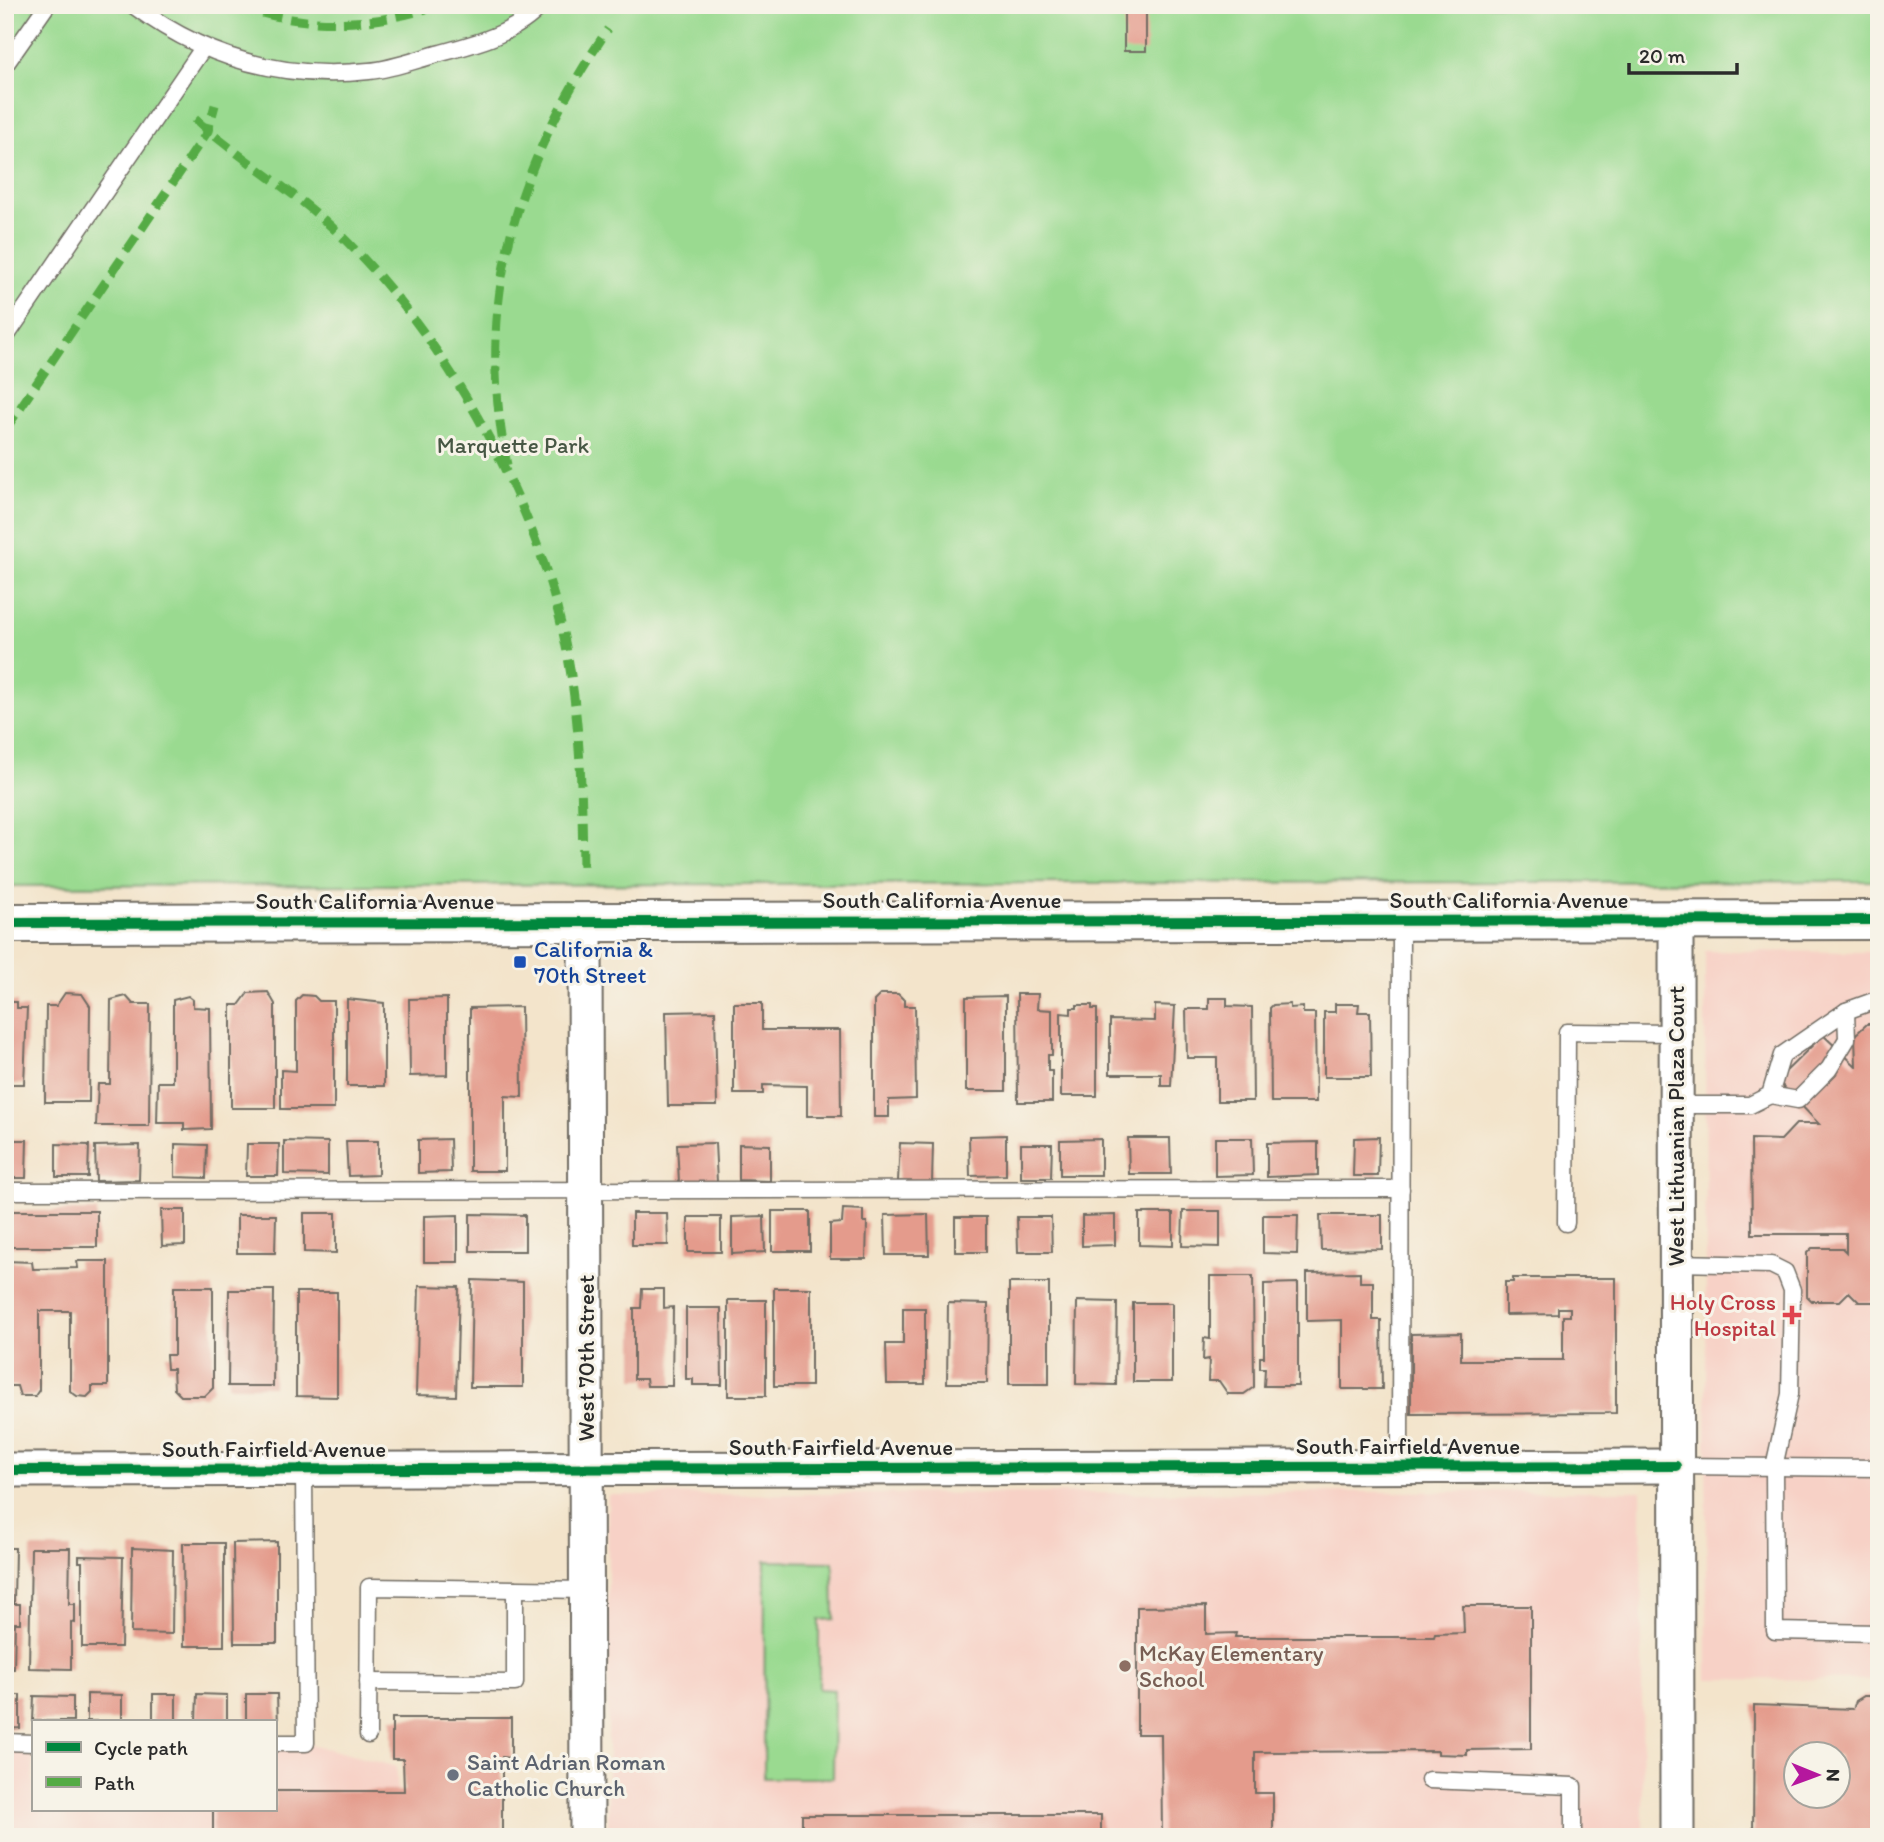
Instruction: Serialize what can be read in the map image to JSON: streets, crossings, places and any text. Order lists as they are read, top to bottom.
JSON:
{
  "streets": {
    "street": [
      "South California Avenue",
      "West Lithuanian Plaza Court",
      "West 70th Street",
      "South Fairfield Avenue"
    ]
  },
  "crossings": [
    ["South California Avenue", "West Lithuanian Plaza Court"],
    ["South California Avenue", "West 70th Street"],
    ["West Lithuanian Plaza Court", "South Fairfield Avenue"],
    ["West 70th Street", "South Fairfield Avenue"]
  ],
  "parks": ["Marquette Park"],
  "places": {
    "transit": ["California & 70th Street"],
    "health": ["Holy Cross Hospital"],
    "other": ["McKay Elementary School", "Saint Adrian Roman Catholic Church"]
  },
  "legend": ["Cycle path", "Path"],
  "scale_bar": "20 m",
  "north": "right"
}
